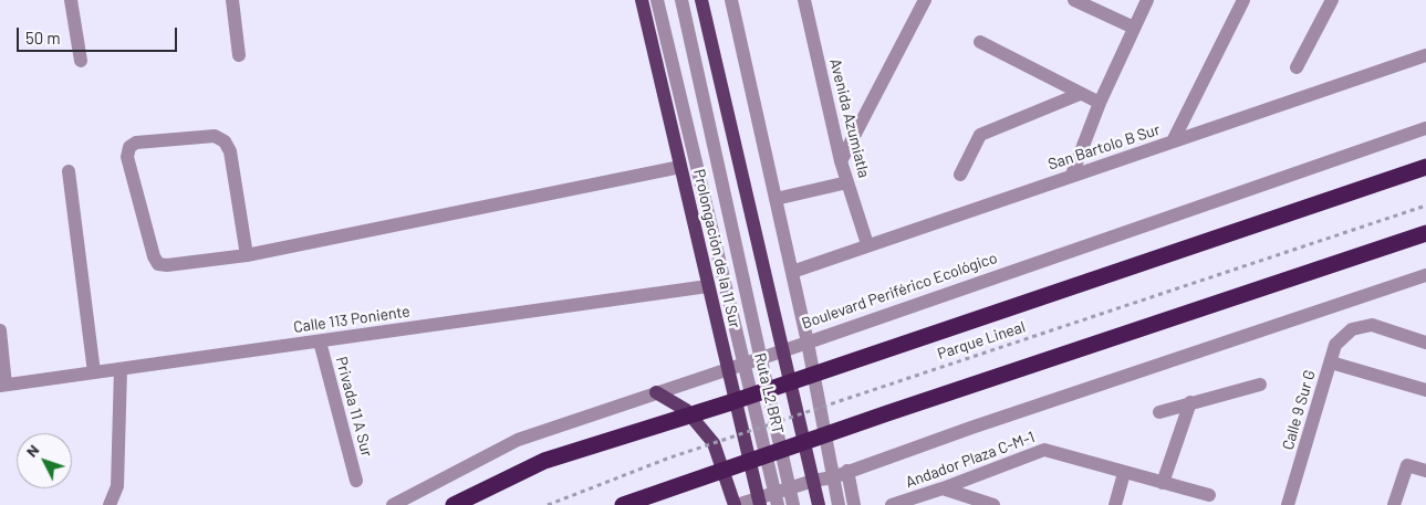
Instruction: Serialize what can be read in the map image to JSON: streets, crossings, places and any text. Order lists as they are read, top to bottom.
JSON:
{
  "streets": {
    "main road": ["Prolongación de la 11 Sur"],
    "street": [
      "Avenida Azumiatla",
      "San Bartolo B Sur",
      "Boulevard Periférico Ecológico",
      "Calle 113 Poniente",
      "Ruta L2 BRT",
      "Privada 11 A Sur",
      "Calle 9 Sur G",
      "Andador Plaza C-M-1"
    ],
    "path": ["Parque Lineal"]
  },
  "crossings": [
    ["Avenida Azumiatla", "San Bartolo B Sur"],
    ["Prolongación de la 11 Sur", "Boulevard Periférico Ecológico"],
    ["Prolongación de la 11 Sur", "Calle 113 Poniente"],
    ["Boulevard Periférico Ecológico", "Ruta L2 BRT"],
    ["Calle 113 Poniente", "Privada 11 A Sur"]
  ],
  "scale_bar": "50 m",
  "north": "top left"
}
